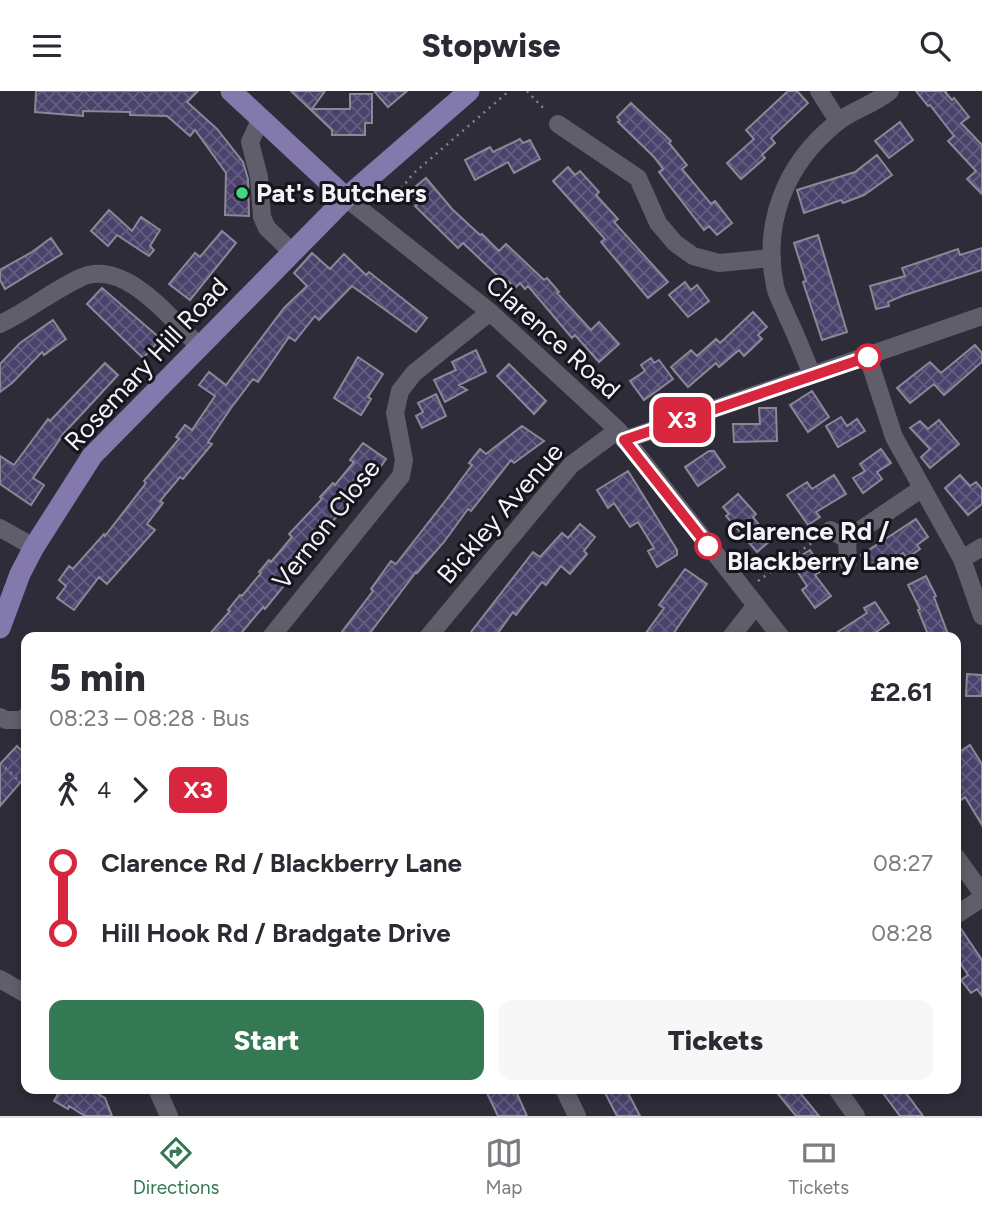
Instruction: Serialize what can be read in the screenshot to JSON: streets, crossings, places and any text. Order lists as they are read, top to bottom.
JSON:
{
  "streets": {
    "main road": ["Rosemary Hill Road"],
    "street": ["Clarence Road", "Bickley Avenue", "Vernon Close"]
  },
  "crossings": [
    ["Clarence Road", "Rosemary Hill Road"],
    ["Clarence Road", "Bickley Avenue"],
    ["Clarence Road", "Vernon Close"]
  ],
  "places": ["Pat's Butchers", "Clarence Rd / Blackberry Lane"],
  "lines": ["bus line X3"],
  "page": {
    "header": "Stopwise",
    "on_map": "X3",
    "heading": ["5 min", "08:23 – 08:28 · Bus", "£2.61"],
    "legs": ["4", "X3"],
    "list": [
      {
        "name": "Clarence Rd / Blackberry Lane",
        "value": "08:27"
      },
      {
        "name": "Hill Hook Rd / Bradgate Drive",
        "value": "08:28"
      }
    ],
    "buttons": ["Start", "Tickets"],
    "tabs": ["Directions", "Map", "Tickets"]
  }
}
